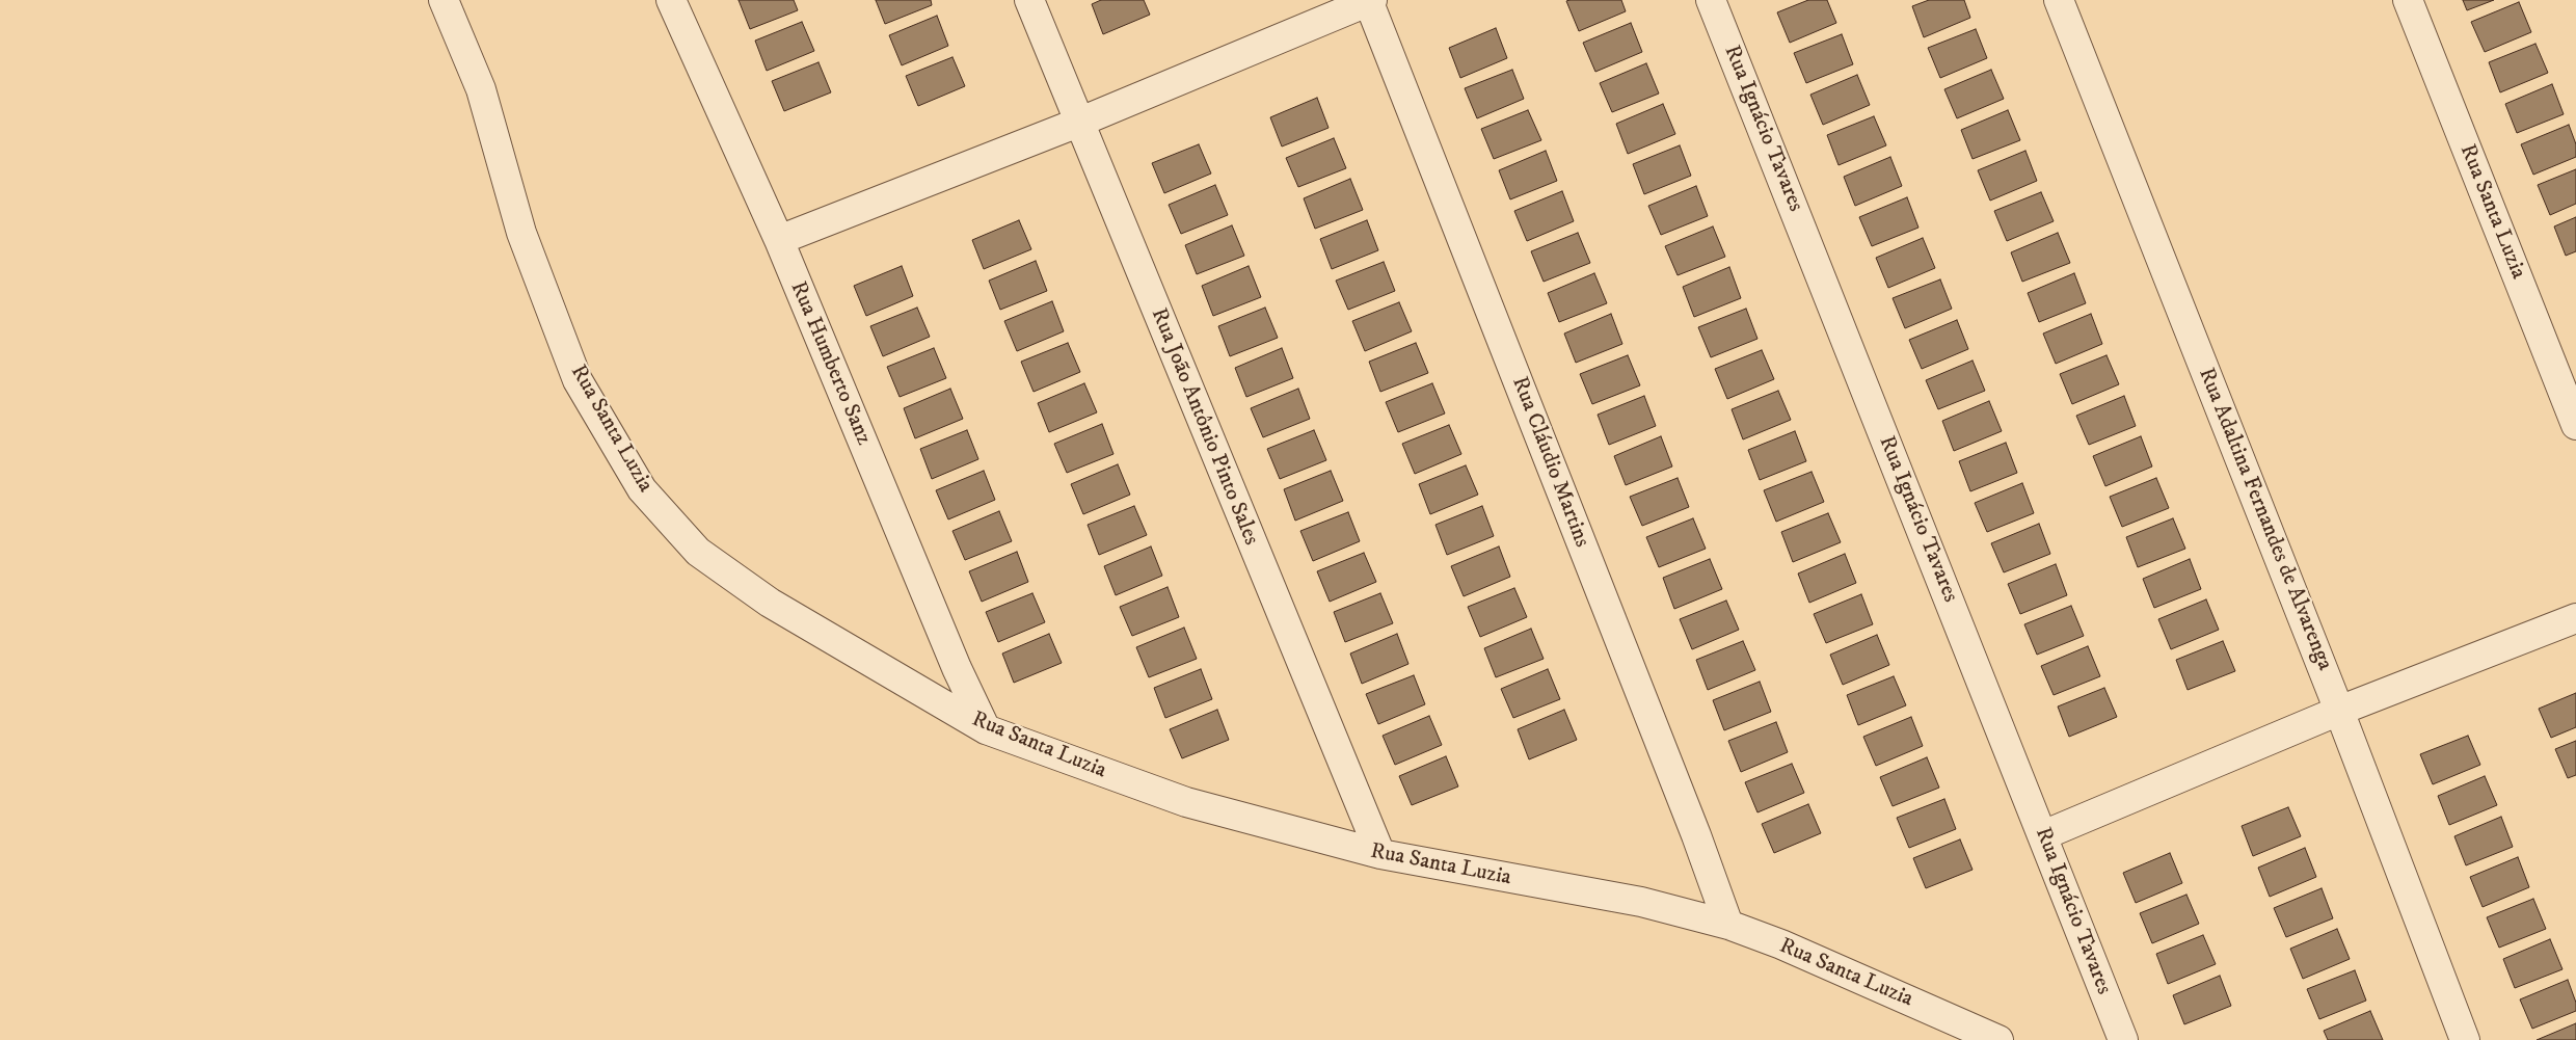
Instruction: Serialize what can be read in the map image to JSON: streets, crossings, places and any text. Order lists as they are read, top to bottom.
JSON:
{
  "streets": {
    "street": [
      "Rua Ignácio Tavares",
      "Rua Santa Luzia",
      "Rua Humberto Sanz",
      "Rua João Antônio Pinto Sales",
      "Rua Cláudio Martins",
      "Rua Adaltina Fernandes de Alvarenga"
    ]
  },
  "crossings": [
    ["Rua Santa Luzia", "Rua Humberto Sanz"],
    ["Rua Santa Luzia", "Rua João Antônio Pinto Sales"],
    ["Rua Santa Luzia", "Rua Cláudio Martins"]
  ]
}
